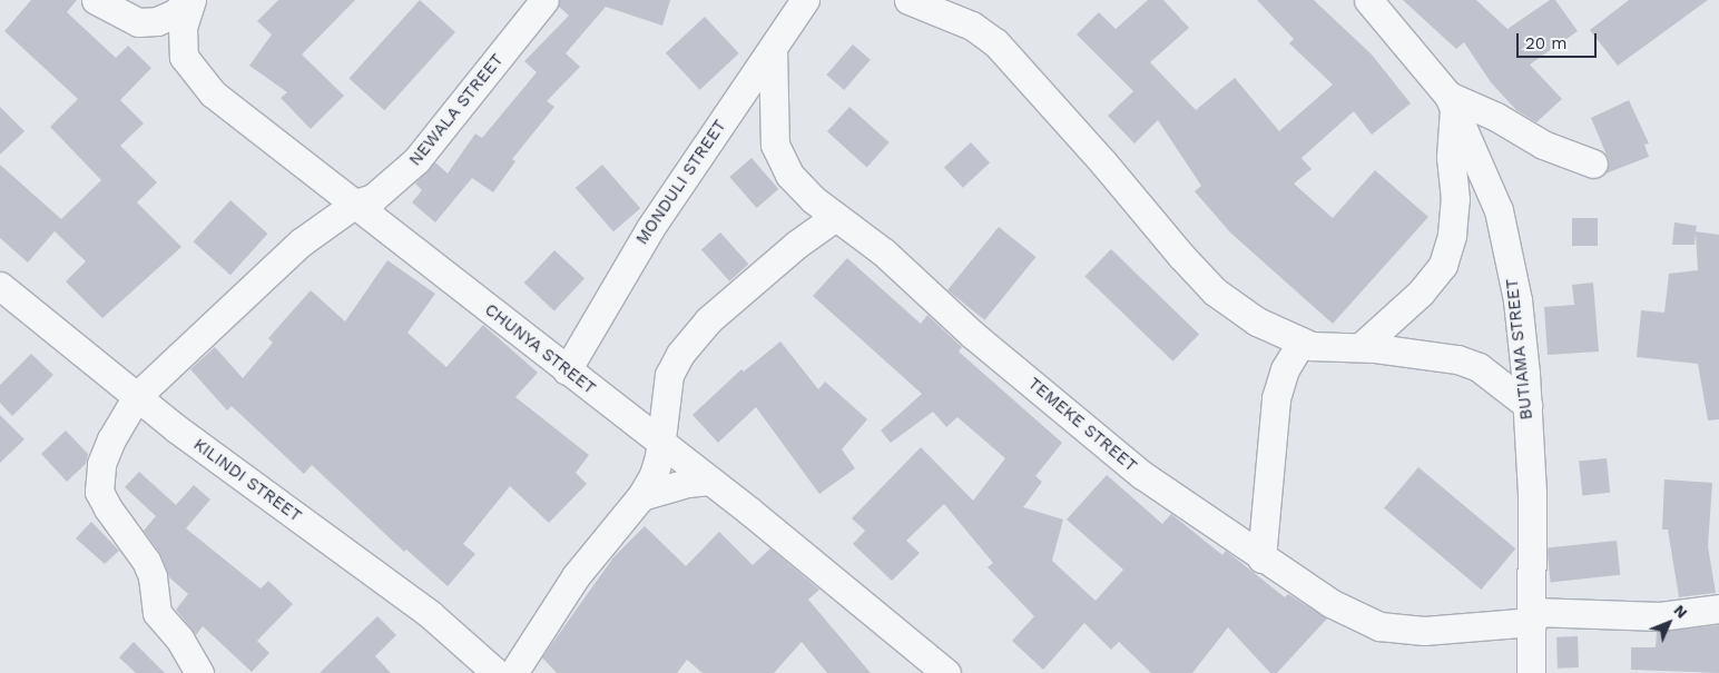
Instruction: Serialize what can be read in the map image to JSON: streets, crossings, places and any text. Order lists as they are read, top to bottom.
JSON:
{
  "streets": {
    "street": [
      "NEWALA STREET",
      "MONDULI STREET",
      "CHUNYA STREET",
      "BUTIAMA STREET",
      "TEMEKE STREET",
      "KILINDI STREET"
    ]
  },
  "crossings": [
    ["NEWALA STREET", "CHUNYA STREET"],
    ["NEWALA STREET", "KILINDI STREET"],
    ["MONDULI STREET", "CHUNYA STREET"],
    ["MONDULI STREET", "TEMEKE STREET"],
    ["BUTIAMA STREET", "TEMEKE STREET"]
  ],
  "scale_bar": "20 m",
  "north": "top right"
}
